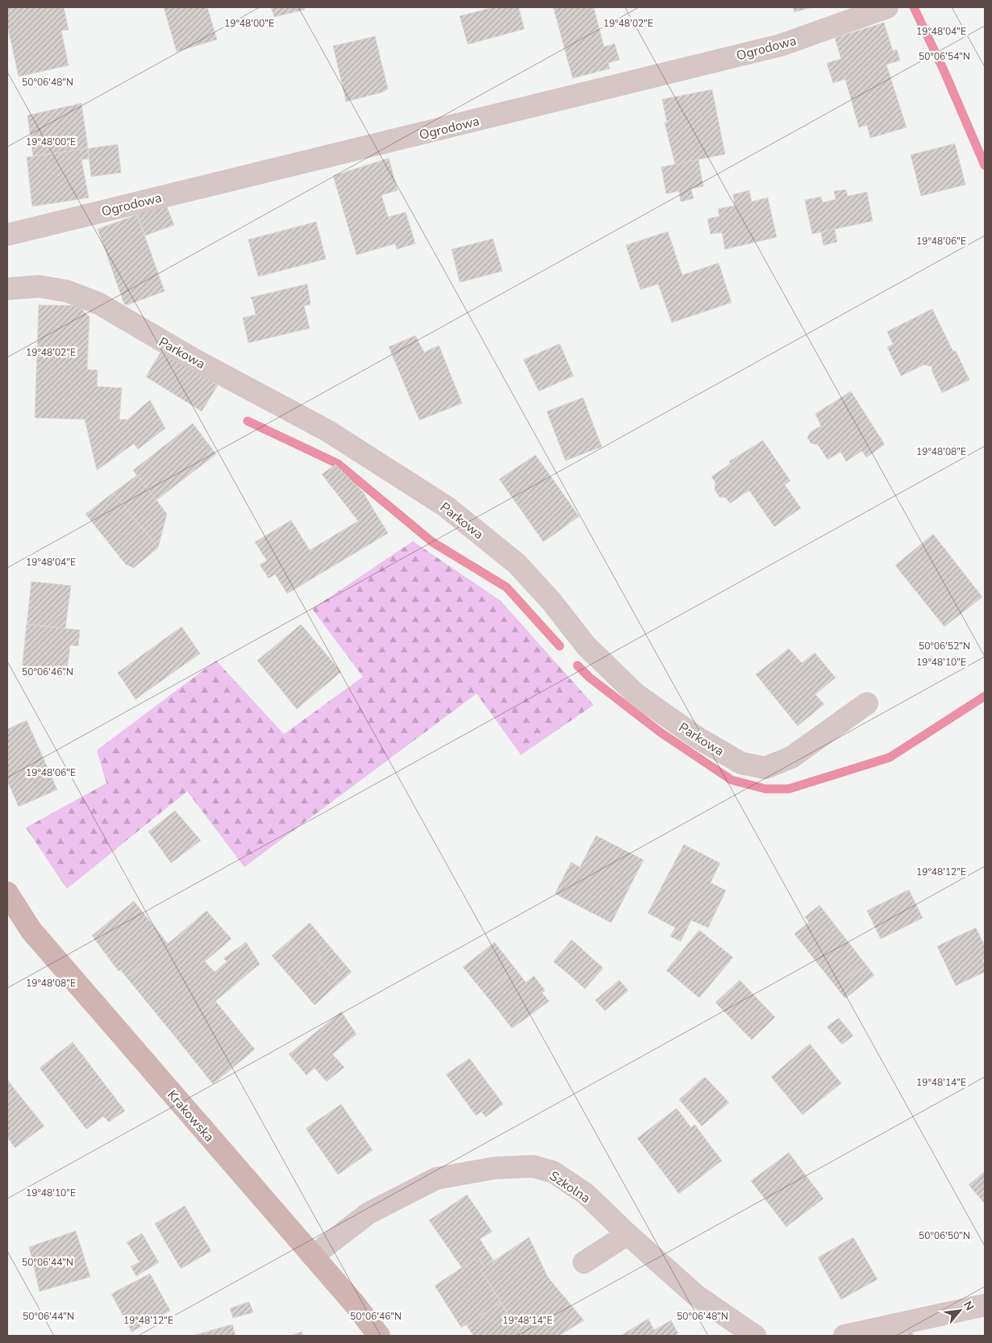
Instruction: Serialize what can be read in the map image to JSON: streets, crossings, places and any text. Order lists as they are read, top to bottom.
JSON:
{
  "streets": {
    "main road": ["Krakowska"],
    "street": ["Ogrodowa", "Parkowa", "Szkolna"]
  },
  "crossings": [
    ["Krakowska", "Szkolna"]
  ],
  "north": "top right",
  "coordinates": [
    "19°48'00\"E",
    "19°48'02\"E",
    "19°48'04\"E",
    "50°06'54\"N",
    "50°06'48\"N",
    "19°48'06\"E",
    "19°48'08\"E",
    "50°06'52\"N",
    "19°48'10\"E",
    "50°06'46\"N",
    "19°48'12\"E",
    "19°48'14\"E",
    "50°06'50\"N",
    "50°06'44\"N"
  ]
}
